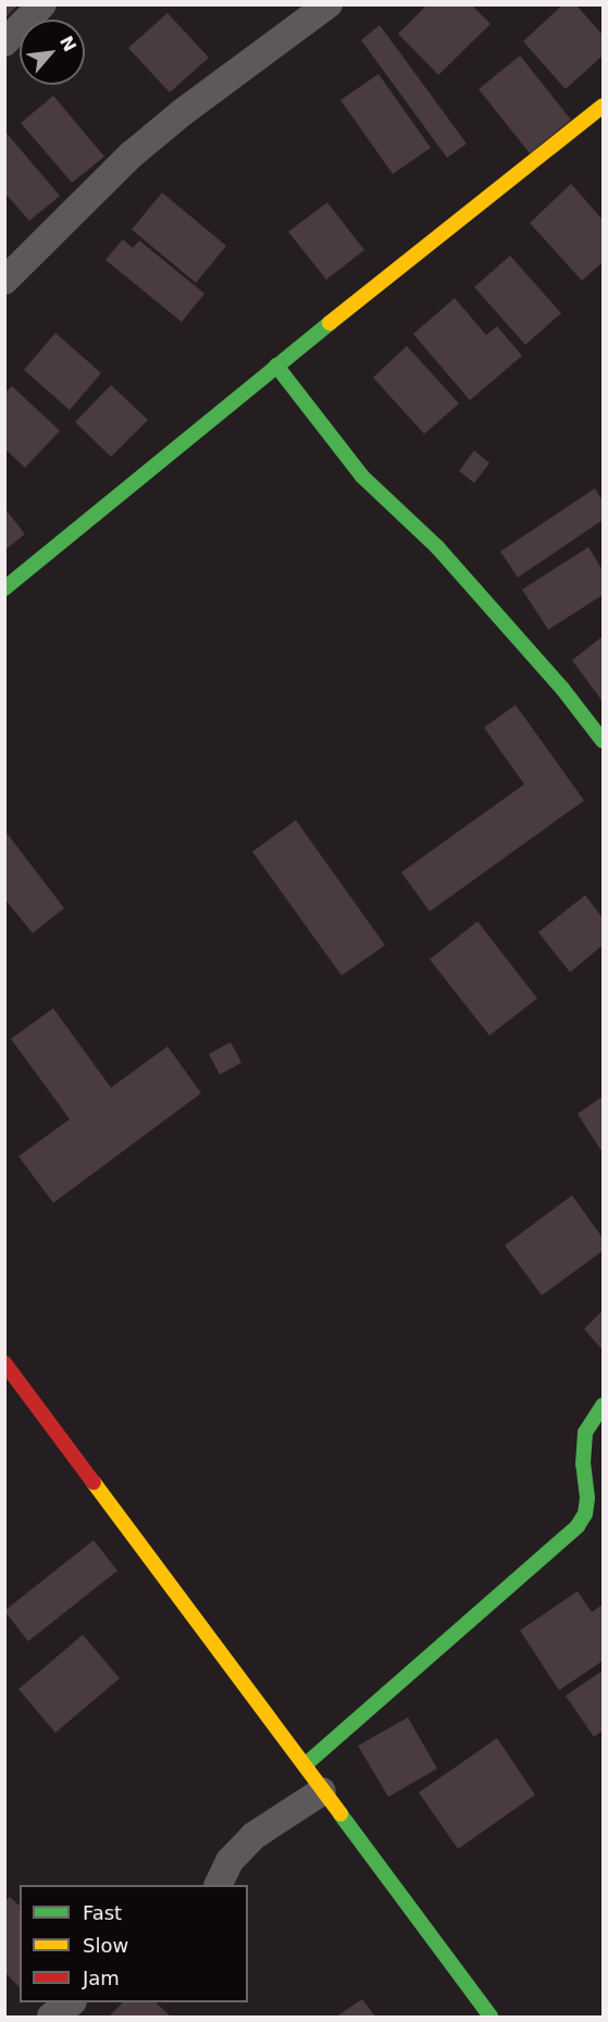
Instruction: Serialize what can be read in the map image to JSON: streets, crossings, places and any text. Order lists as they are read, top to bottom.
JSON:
{
  "legend": ["Fast", "Slow", "Jam"],
  "north": "top right"
}
